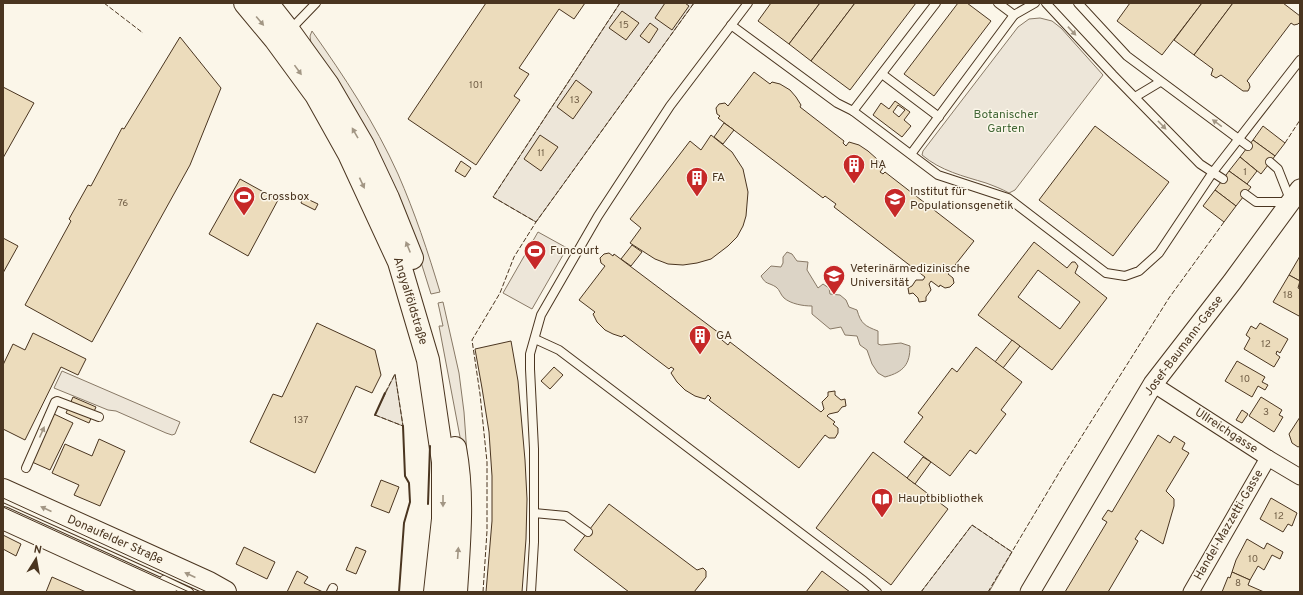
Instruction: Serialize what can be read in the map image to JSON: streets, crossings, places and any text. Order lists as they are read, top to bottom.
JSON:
{
  "streets": {
    "main road": ["Angyalföldstraße", "Donaufelder Straße"],
    "street": ["Josef-Baumann-Gasse", "Ullreichgasse", "Handel-Mazzetti-Gasse"]
  },
  "crossings": [
    ["Josef-Baumann-Gasse", "Ullreichgasse"],
    ["Ullreichgasse", "Handel-Mazzetti-Gasse"]
  ],
  "parks": ["Botanischer Garten"],
  "places": {
    "building": ["HA", "FA", "GA"],
    "sports": ["Crossbox", "Funcourt"],
    "school or university": ["Institut für Populationsgenetik", "Veterinärmedizinische Universität"],
    "library": ["Hauptbibliothek"]
  },
  "house_numbers": [
    "15",
    "101",
    "13",
    "11",
    "1",
    "76",
    "18",
    "12",
    "10",
    "3",
    "137",
    "12",
    "10",
    "8"
  ],
  "north": "top"
}
